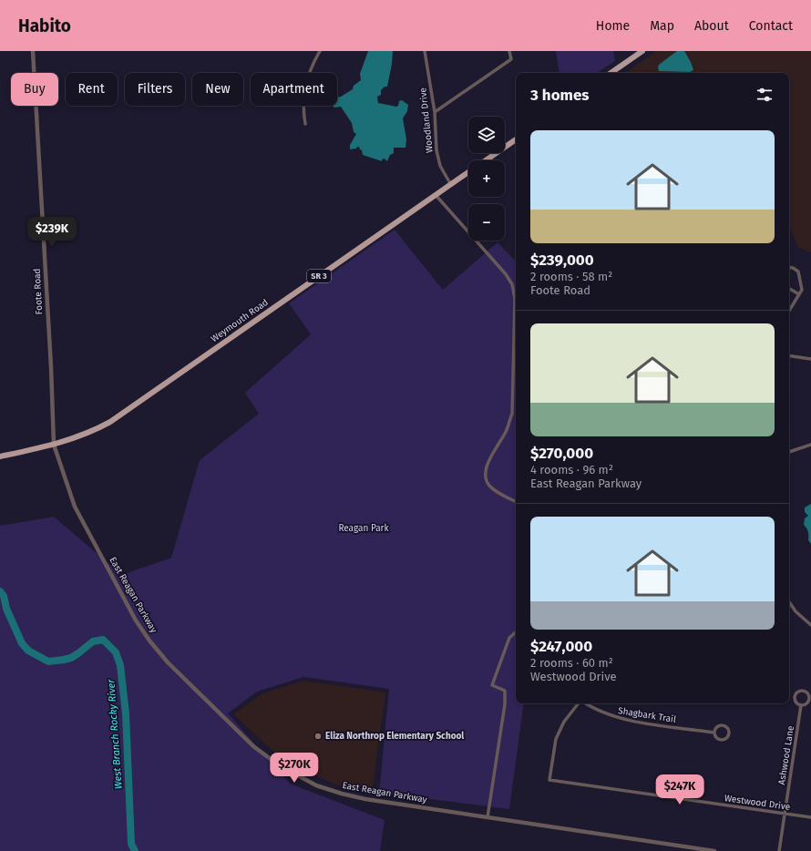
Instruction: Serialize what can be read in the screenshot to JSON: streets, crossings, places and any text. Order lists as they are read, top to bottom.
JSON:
{
  "streets": {
    "main road": ["SR 3", "Weymouth Road"],
    "street": [
      "Woodland Drive",
      "Foote Road",
      "East Reagan Parkway",
      "Shagbark Trail",
      "Ashwood Lane",
      "Westwood Drive"
    ]
  },
  "crossings": [
    ["Woodland Drive", "Weymouth Road"],
    ["Foote Road", "Weymouth Road"],
    ["Foote Road", "East Reagan Parkway"],
    ["Weymouth Road", "East Reagan Parkway"],
    ["Ashwood Lane", "Westwood Drive"]
  ],
  "water": ["West Branch Rocky River"],
  "parks": ["Reagan Park"],
  "places": ["Eliza Northrop Elementary School"],
  "page": {
    "header": "Habito",
    "nav": [
      "Home",
      "Map",
      "About",
      "Contact"
    ],
    "chip": [
      "Buy",
      "Rent",
      "Filters",
      "New",
      "Apartment"
    ],
    "heading": "3 homes",
    "map_buttons": ["+", "−"],
    "list": [
      {
        "name": "$239,000",
        "note": "2 rooms · 58 m² · Foote Road"
      },
      {
        "name": "$270,000",
        "note": "4 rooms · 96 m² · East Reagan Parkway"
      },
      {
        "name": "$247,000",
        "note": "2 rooms · 60 m² · Westwood Drive"
      }
    ],
    "price": ["$239K", "$270K", "$247K"]
  }
}
